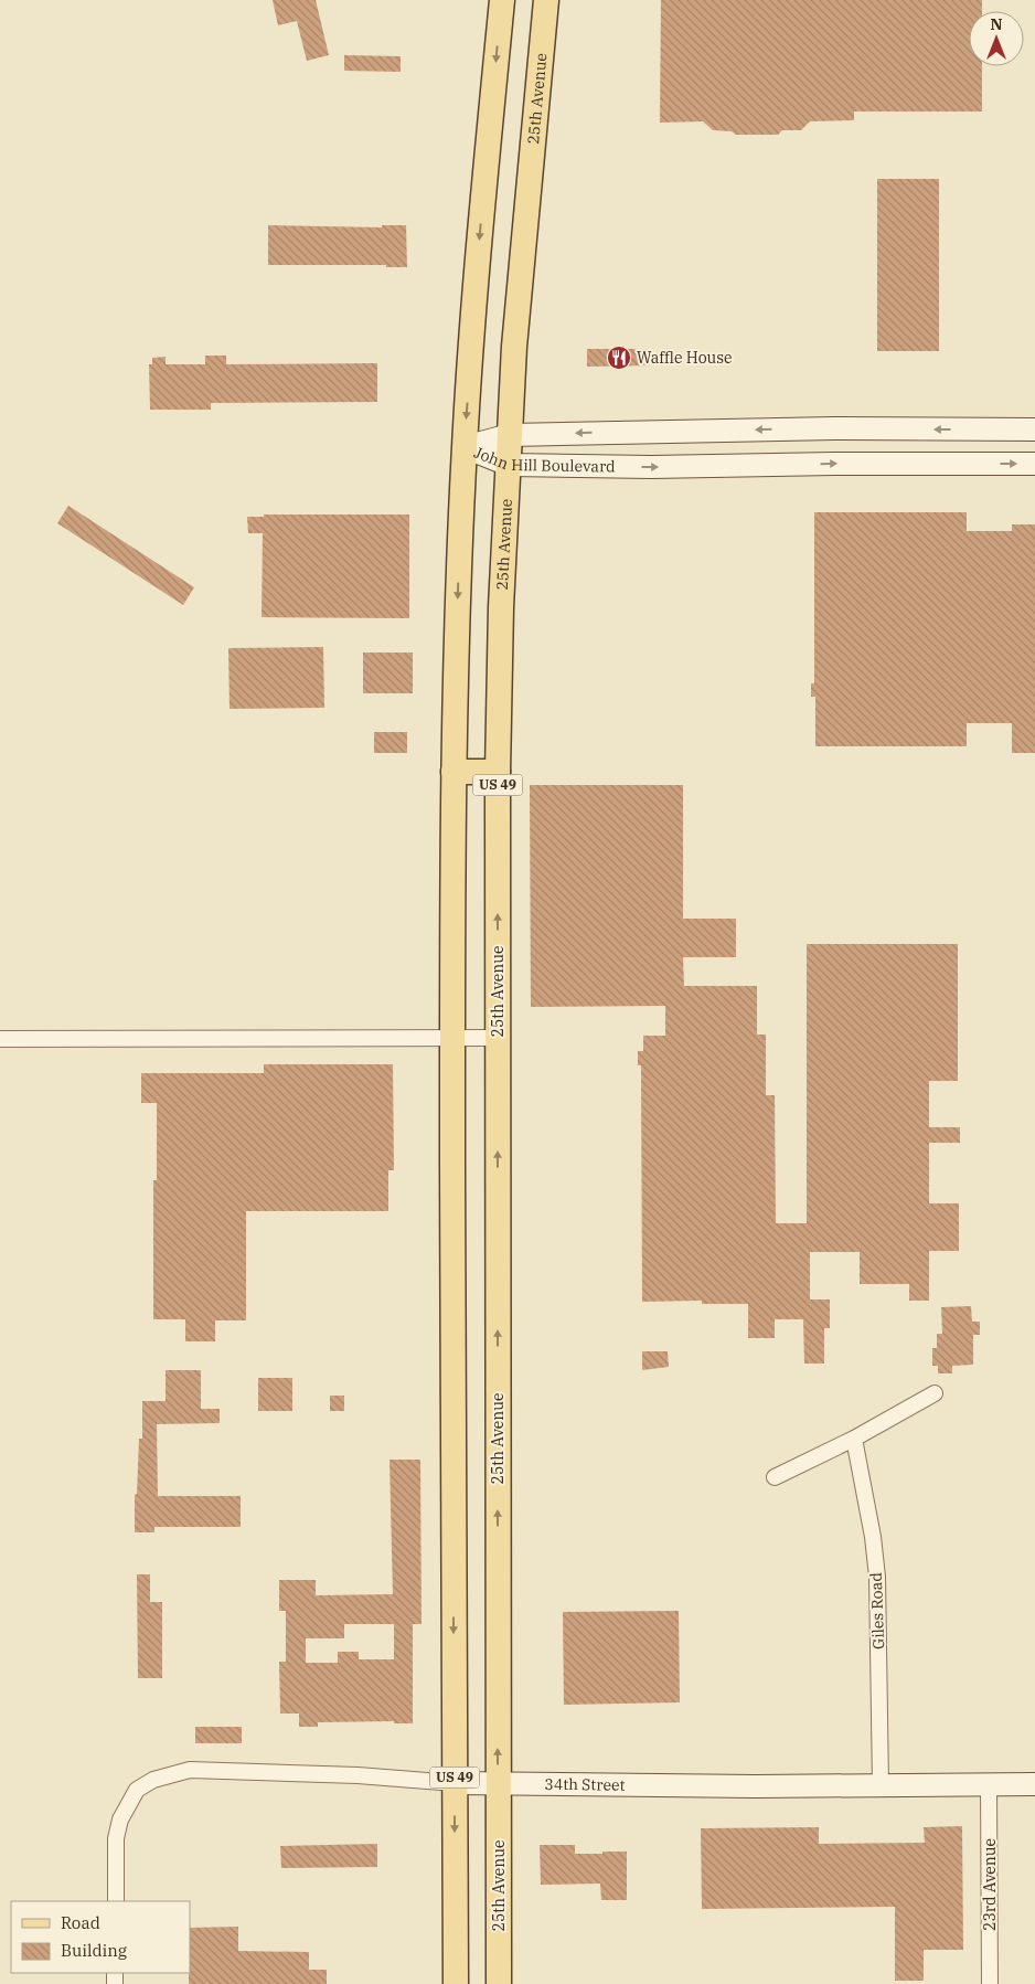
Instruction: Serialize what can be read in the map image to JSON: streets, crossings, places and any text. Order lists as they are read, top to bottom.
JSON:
{
  "streets": {
    "main road": ["25th Avenue", "US 49"],
    "street": [
      "John Hill Boulevard",
      "Giles Road",
      "34th Street",
      "23rd Avenue"
    ]
  },
  "crossings": [
    ["25th Avenue", "John Hill Boulevard"],
    ["25th Avenue", "34th Street"],
    ["John Hill Boulevard", "US 49"],
    ["US 49", "34th Street"],
    ["Giles Road", "34th Street"],
    ["34th Street", "23rd Avenue"]
  ],
  "places": {
    "restaurant": ["Waffle House"]
  },
  "legend": ["Road", "Building"],
  "north": "top"
}
